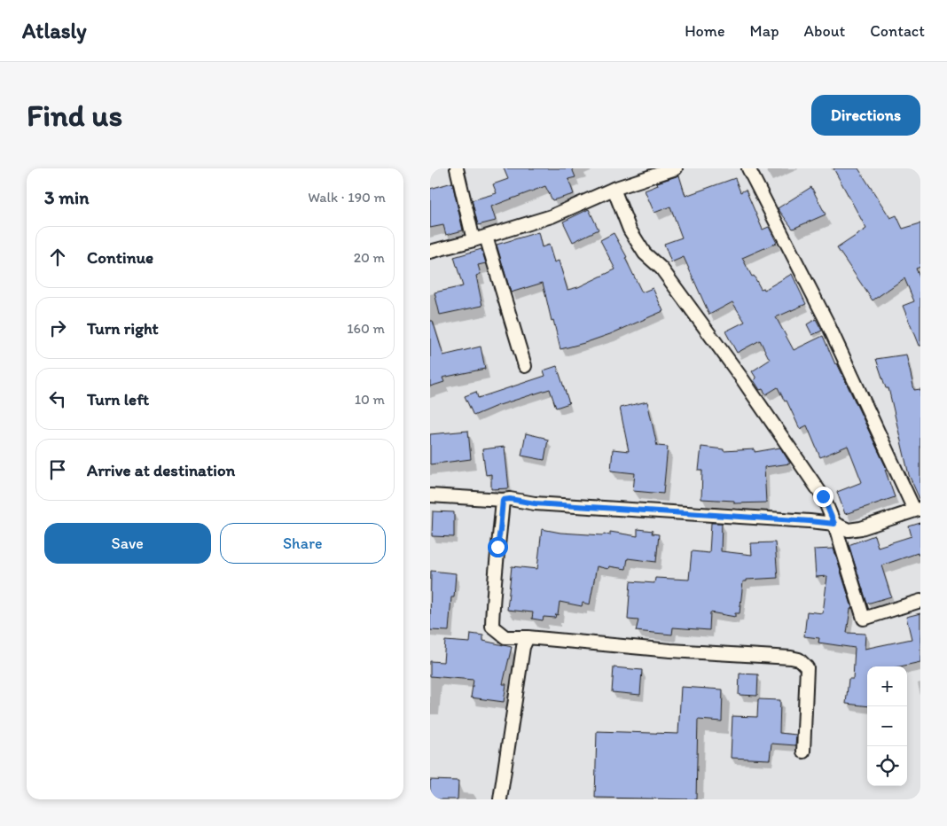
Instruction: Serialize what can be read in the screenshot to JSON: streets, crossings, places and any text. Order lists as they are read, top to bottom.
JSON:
{
  "page": {
    "header": "Atlasly",
    "nav": [
      "Home",
      "Map",
      "About",
      "Contact"
    ],
    "buttons": [
      "Directions",
      ["Save", "Share"]
    ],
    "title": "Find us",
    "heading": ["3 min", "Walk · 190 m"],
    "list": [
      ["Continue", "20 m"],
      ["Turn right", "160 m"],
      ["Turn left", "10 m"],
      "Arrive at destination"
    ],
    "map_buttons": ["+", "−"]
  }
}
